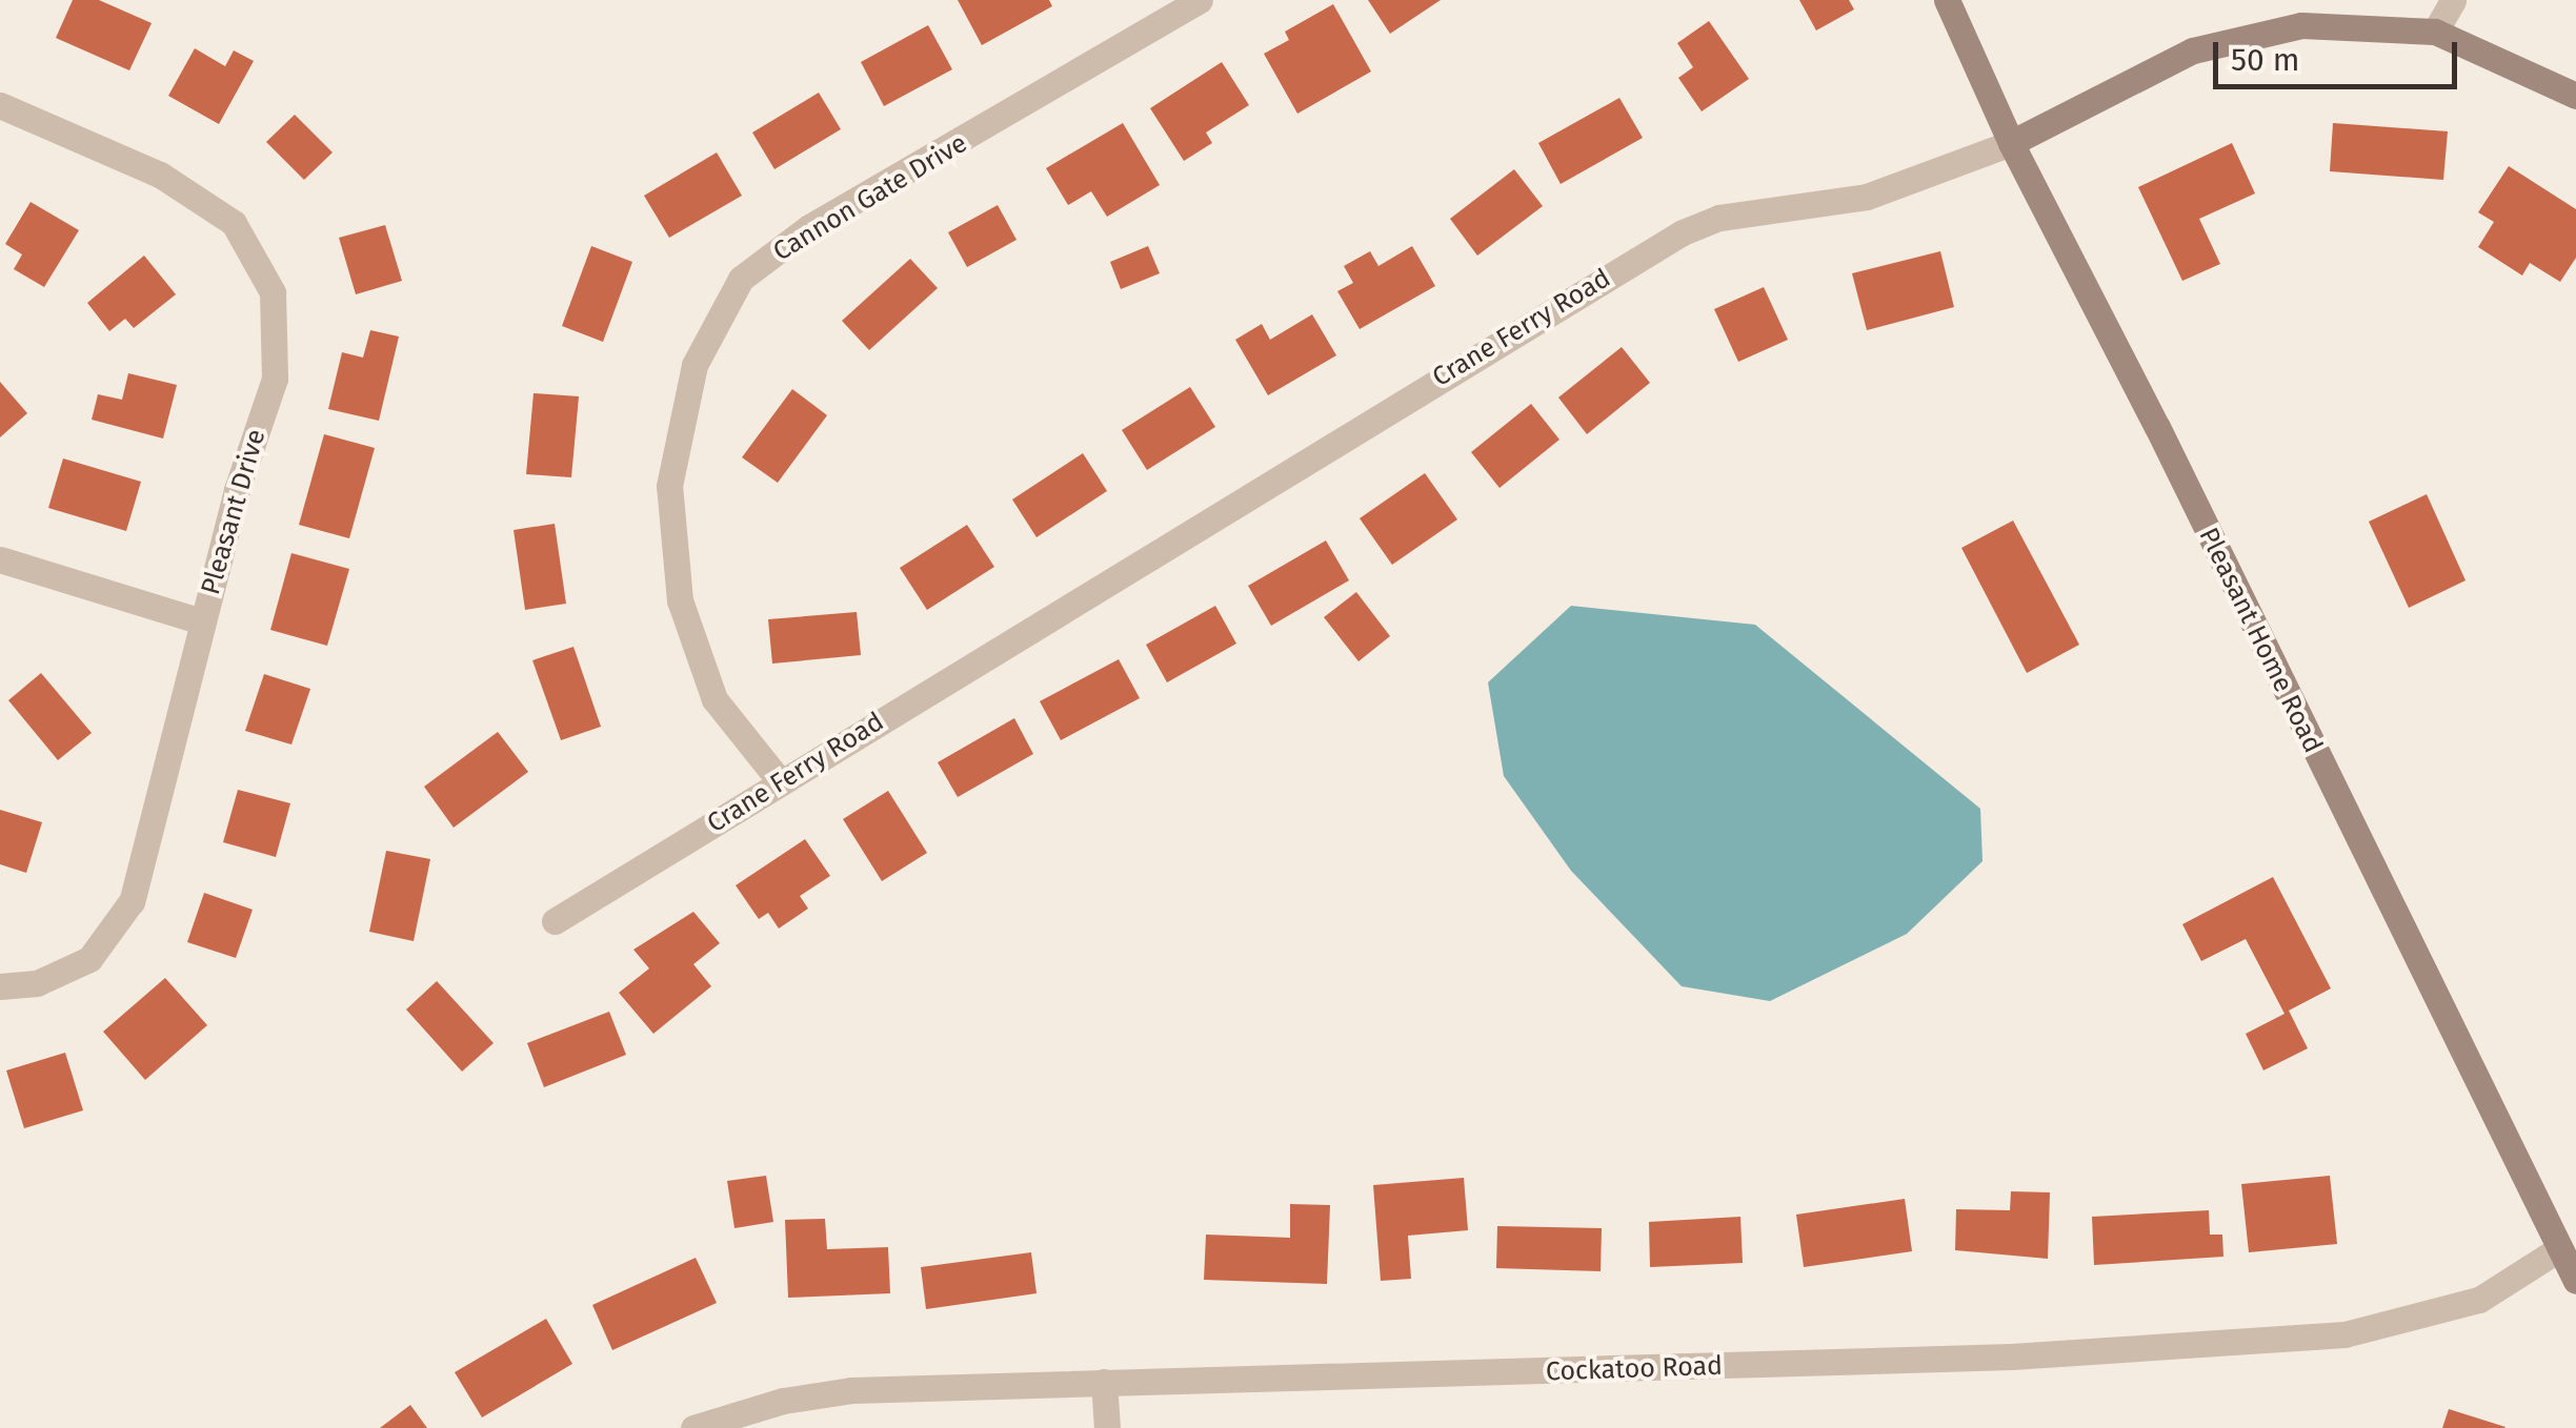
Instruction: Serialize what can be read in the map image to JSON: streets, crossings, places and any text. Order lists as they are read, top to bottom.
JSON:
{
  "streets": {
    "main road": ["Crane Ferry Road", "Pleasant Home Road"],
    "street": ["Cannon Gate Drive", "Pleasant Drive", "Cockatoo Road"]
  },
  "crossings": [
    ["Cannon Gate Drive", "Crane Ferry Road"],
    ["Crane Ferry Road", "Pleasant Home Road"],
    ["Pleasant Home Road", "Cockatoo Road"]
  ],
  "scale_bar": "50 m"
}
